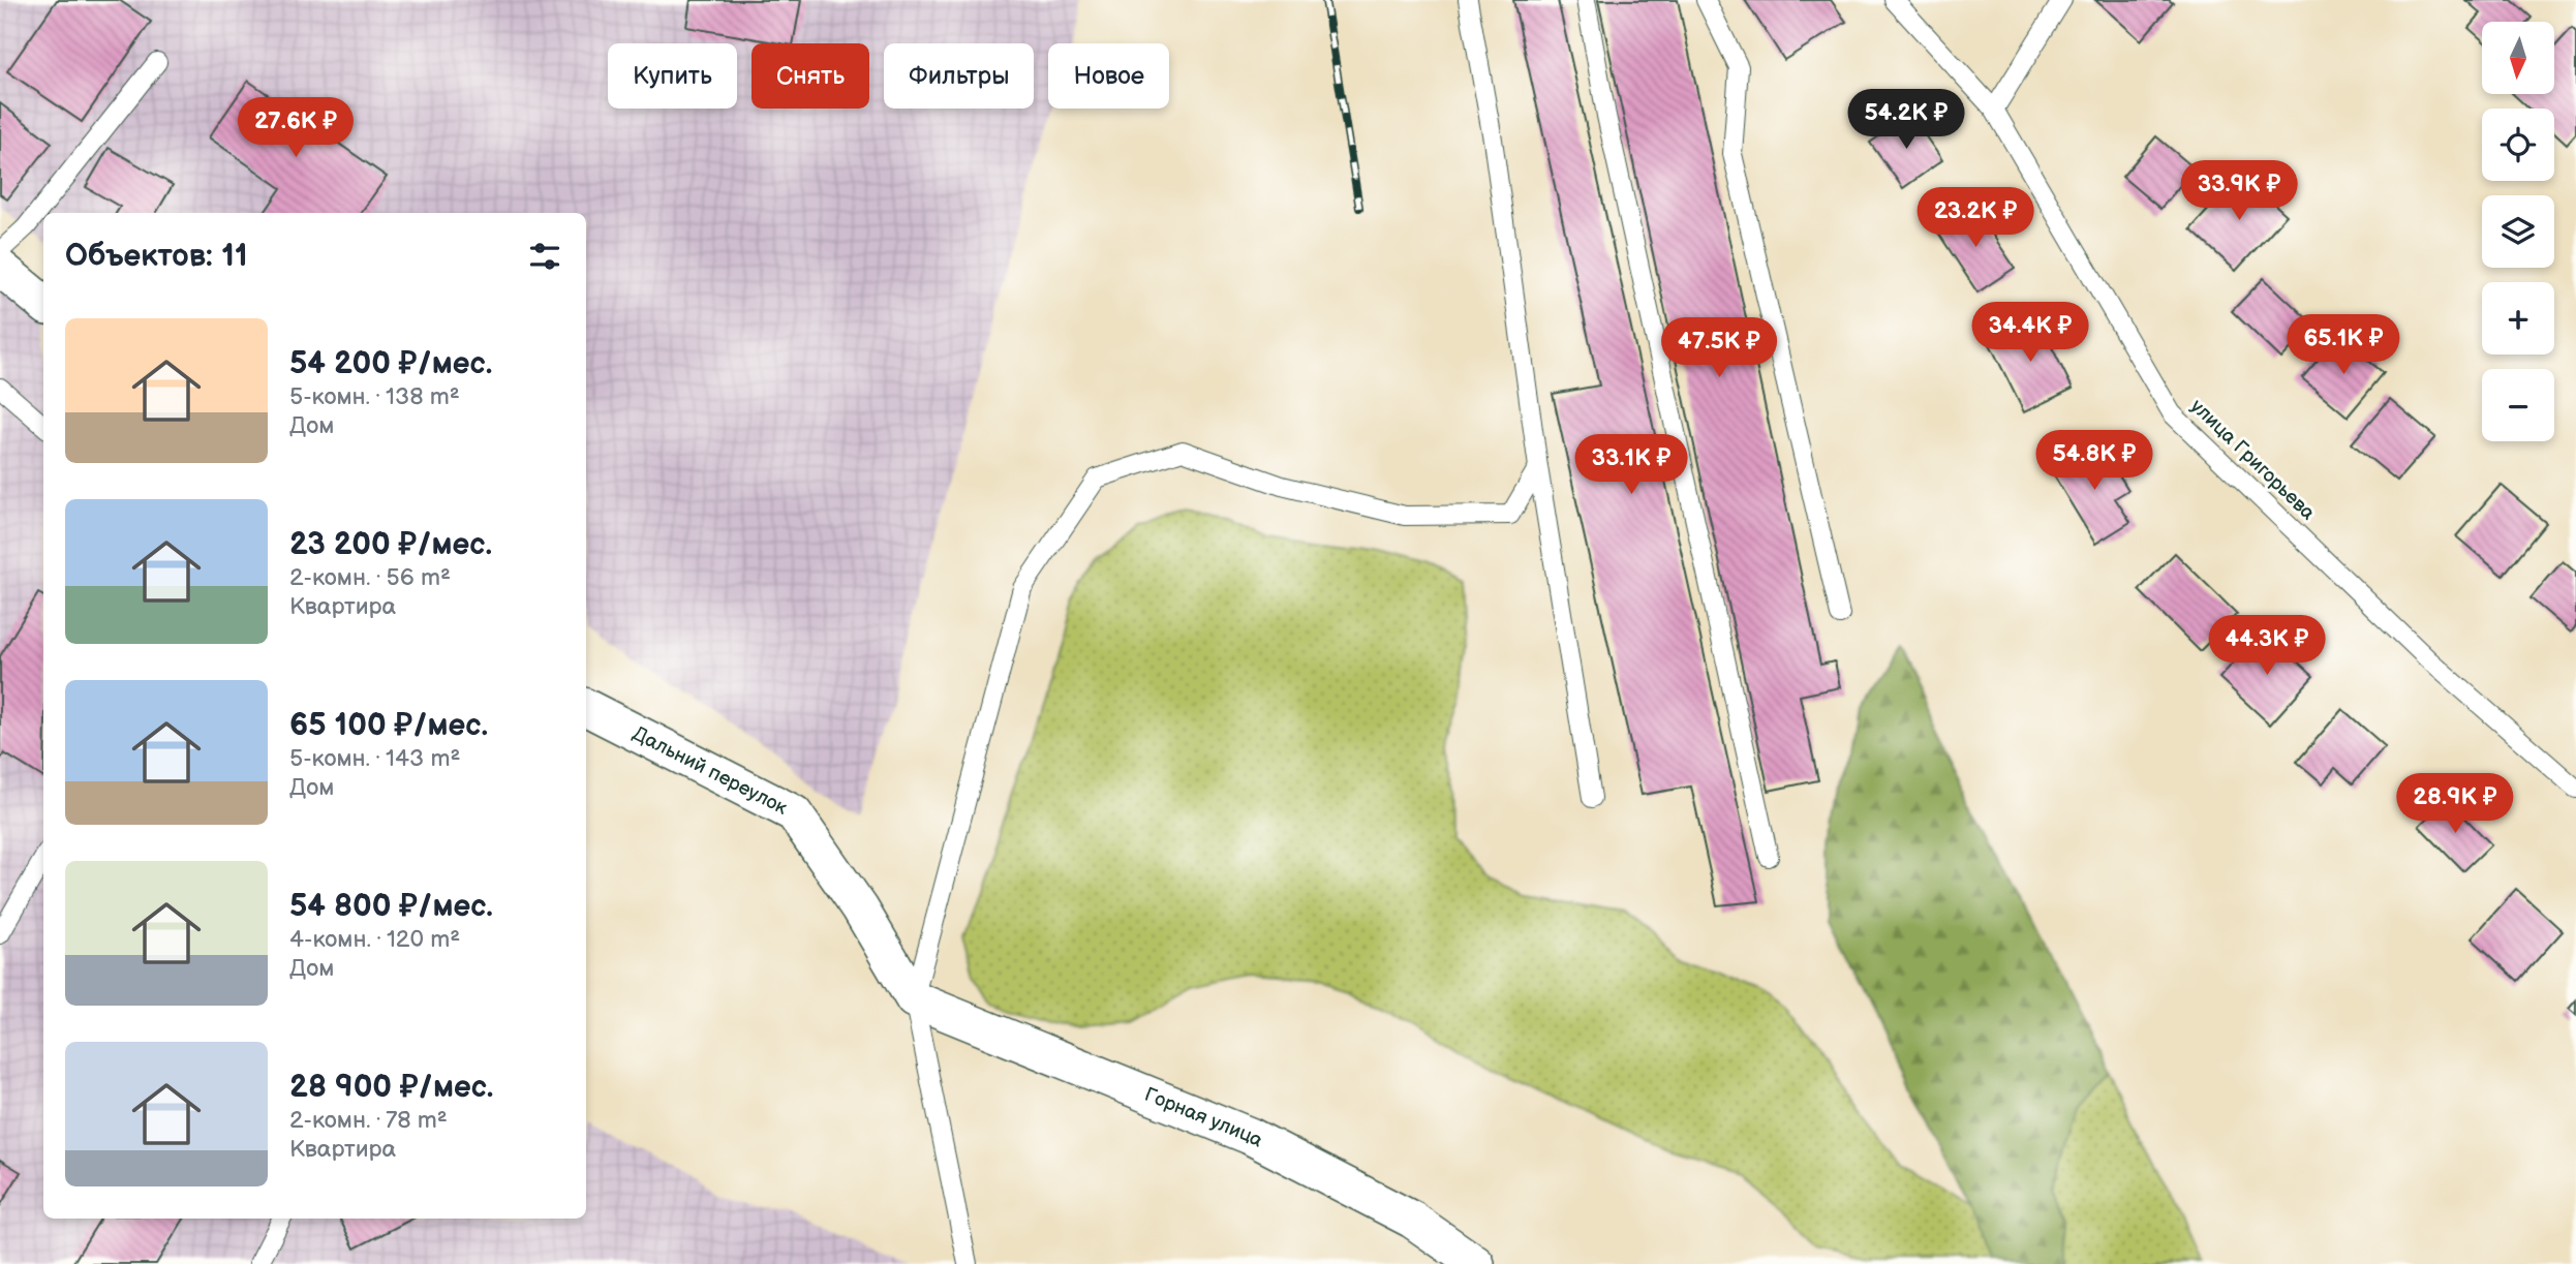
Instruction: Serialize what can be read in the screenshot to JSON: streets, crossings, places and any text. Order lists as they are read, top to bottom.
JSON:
{
  "streets": {
    "street": ["Дальний переулок", "Горная улица"],
    "lane": ["улица Григорьева"]
  },
  "crossings": [
    ["Дальний переулок", "Горная улица"]
  ],
  "north": "bottom",
  "page": {
    "map_buttons": ["+", "−"],
    "chip": [
      "Купить",
      "Снять",
      "Фильтры",
      "Новое"
    ],
    "price": [
      "54.2K ₽",
      "27.6K ₽",
      "33.9K ₽",
      "23.2K ₽",
      "34.4K ₽",
      "65.1K ₽",
      "47.5K ₽",
      "54.8K ₽",
      "33.1K ₽",
      "44.3K ₽",
      "28.9K ₽"
    ],
    "heading": "Объектов: 11",
    "list": [
      {
        "name": "54 200 ₽/мес.",
        "note": "5-комн. · 138 m² · Дом"
      },
      {
        "name": "23 200 ₽/мес.",
        "note": "2-комн. · 56 m² · Квартира"
      },
      {
        "name": "65 100 ₽/мес.",
        "note": "5-комн. · 143 m² · Дом"
      },
      {
        "name": "54 800 ₽/мес.",
        "note": "4-комн. · 120 m² · Дом"
      },
      {
        "name": "28 900 ₽/мес.",
        "note": "2-комн. · 78 m² · Квартира"
      }
    ]
  }
}
